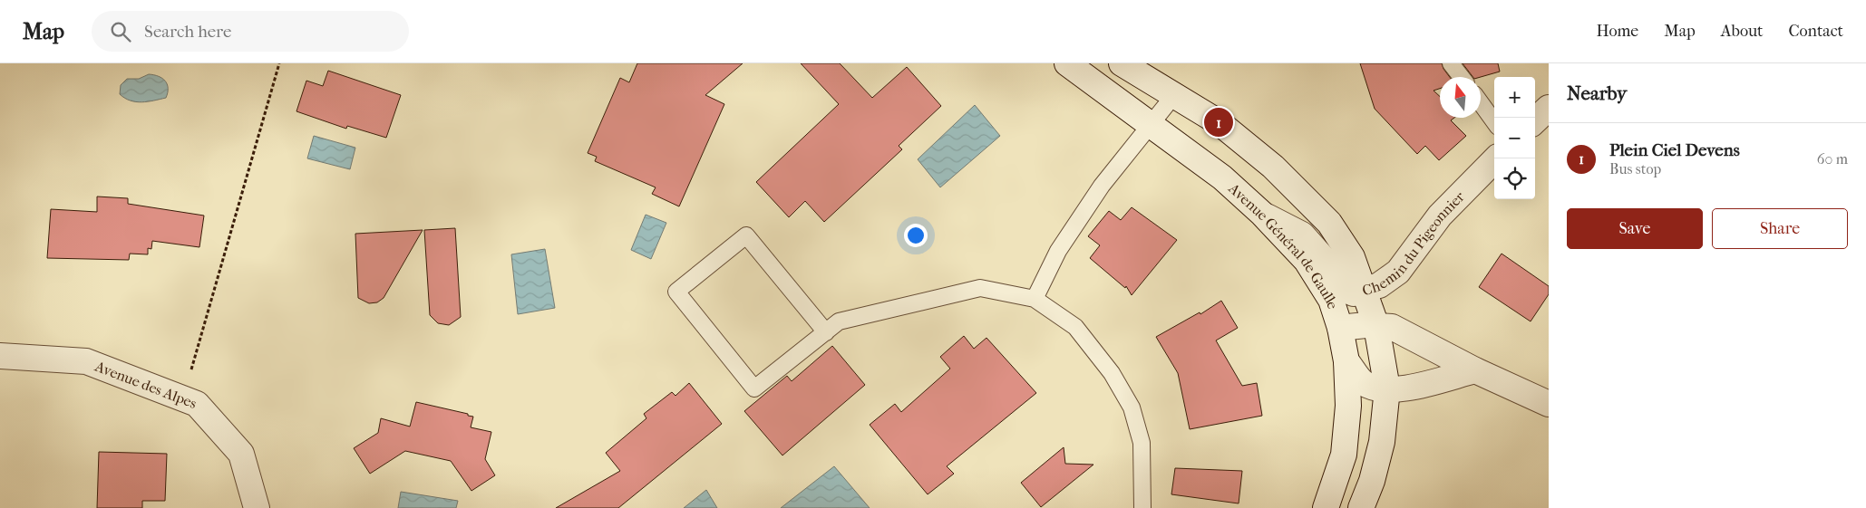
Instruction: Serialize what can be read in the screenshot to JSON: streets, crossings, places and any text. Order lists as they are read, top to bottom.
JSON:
{
  "streets": {
    "main road": ["Chemin du Pigeonnier", "Avenue Général de Gaulle", "Avenue des Alpes"]
  },
  "crossings": [
    ["Chemin du Pigeonnier", "Avenue Général de Gaulle"]
  ],
  "north": "top",
  "page": {
    "header": "Map",
    "search": "Search here",
    "nav": [
      "Home",
      "Map",
      "About",
      "Contact"
    ],
    "heading": "Nearby",
    "map_buttons": ["+", "−"],
    "pins": "1",
    "list": [
      {
        "mark": "1",
        "name": "Plein Ciel Devens",
        "note": "Bus stop",
        "value": "60 m"
      }
    ],
    "buttons": ["Save", "Share"]
  }
}
